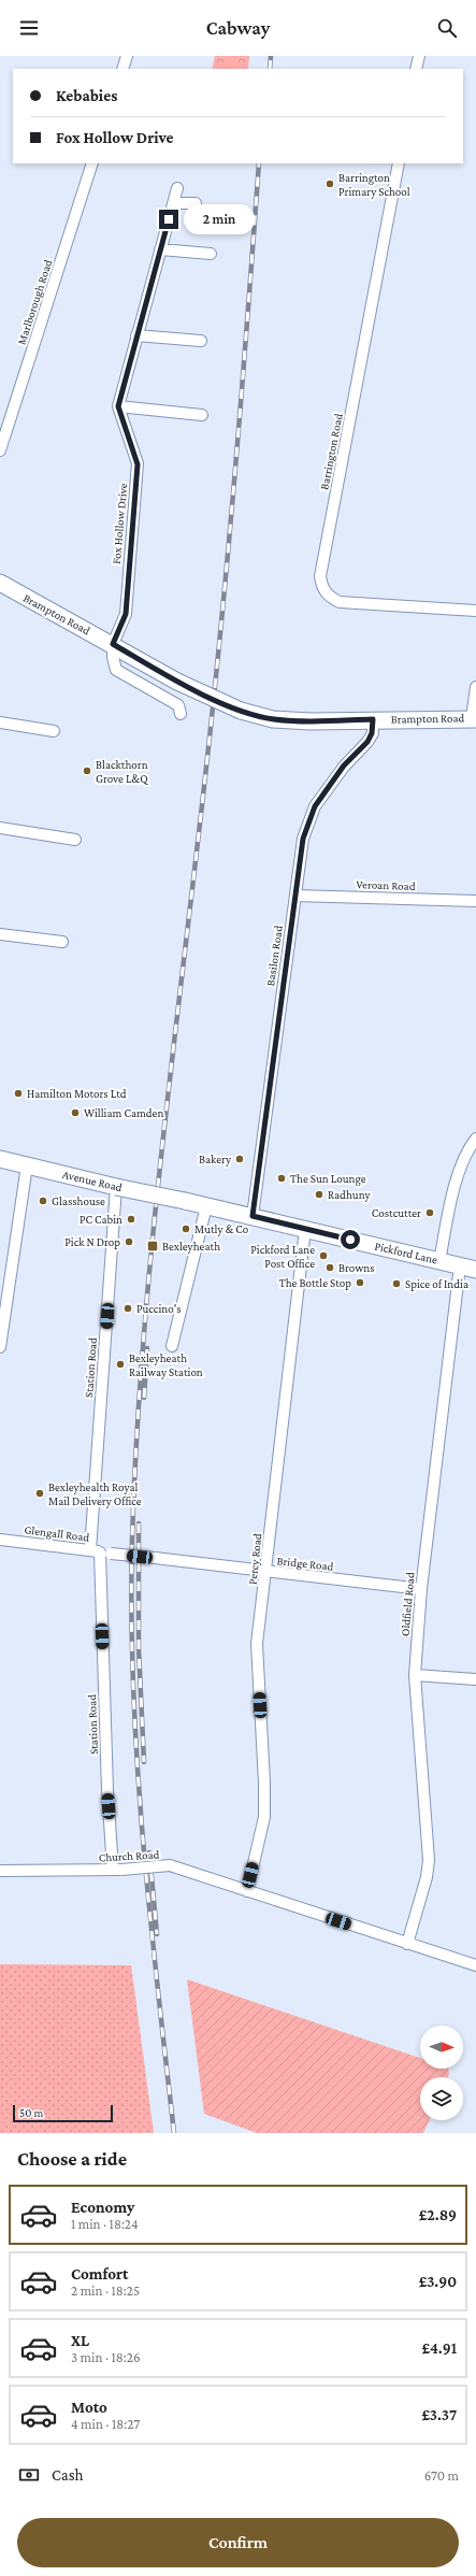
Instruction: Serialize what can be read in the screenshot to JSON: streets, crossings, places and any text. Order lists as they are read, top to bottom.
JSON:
{
  "streets": {
    "street": [
      "Marlborough Road",
      "Barrington Road",
      "Fox Hollow Drive",
      "Brampton Road",
      "Veroan Road",
      "Basilon Road",
      "Avenue Road",
      "Pickford Lane",
      "Station Road",
      "Glengall Road",
      "Percy Road",
      "Bridge Road",
      "Oldfield Road",
      "Church Road"
    ]
  },
  "crossings": [
    ["Fox Hollow Drive", "Brampton Road"],
    ["Brampton Road", "Basilon Road"],
    ["Veroan Road", "Basilon Road"],
    ["Basilon Road", "Pickford Lane"],
    ["Avenue Road", "Pickford Lane"],
    ["Avenue Road", "Station Road"],
    ["Pickford Lane", "Percy Road"],
    ["Pickford Lane", "Oldfield Road"],
    ["Station Road", "Glengall Road"],
    ["Station Road", "Bridge Road"],
    ["Station Road", "Church Road"],
    ["Glengall Road", "Bridge Road"],
    ["Percy Road", "Bridge Road"],
    ["Percy Road", "Church Road"],
    ["Bridge Road", "Oldfield Road"],
    ["Oldfield Road", "Church Road"]
  ],
  "places": {
    "other": [
      "Barrington Primary School",
      "Blackthorn Grove L&Q",
      "Hamilton Motors Ltd",
      "William Camden",
      "Bakery",
      "The Sun Lounge",
      "Radhuny",
      "Glasshouse",
      "Costcutter",
      "PC Cabin",
      "Mutly & Co",
      "Pick N Drop",
      "Pickford Lane Post Office",
      "Browns",
      "The Bottle Stop",
      "Spice of India",
      "Puccino's",
      "Bexleyheath Railway Station",
      "Bexleyhealth Royal Mail Delivery Office"
    ],
    "transit": ["Bexleyheath"]
  },
  "scale_bar": "50 m",
  "north": "right",
  "page": {
    "header": "Cabway",
    "banner": ["Kebabies", "Fox Hollow Drive"],
    "bubble": "2 min",
    "scale": "50 m",
    "heading": "Choose a ride",
    "list": [
      {
        "name": "Economy",
        "note": "1 min · 18:24",
        "value": "£2.89"
      },
      {
        "name": "Comfort",
        "note": "2 min · 18:25",
        "value": "£3.90"
      },
      {
        "name": "XL",
        "note": "3 min · 18:26",
        "value": "£4.91"
      },
      {
        "name": "Moto",
        "note": "4 min · 18:27",
        "value": "£3.37"
      }
    ],
    "pay": ["Cash", "670 m"],
    "buttons": "Confirm"
  }
}
